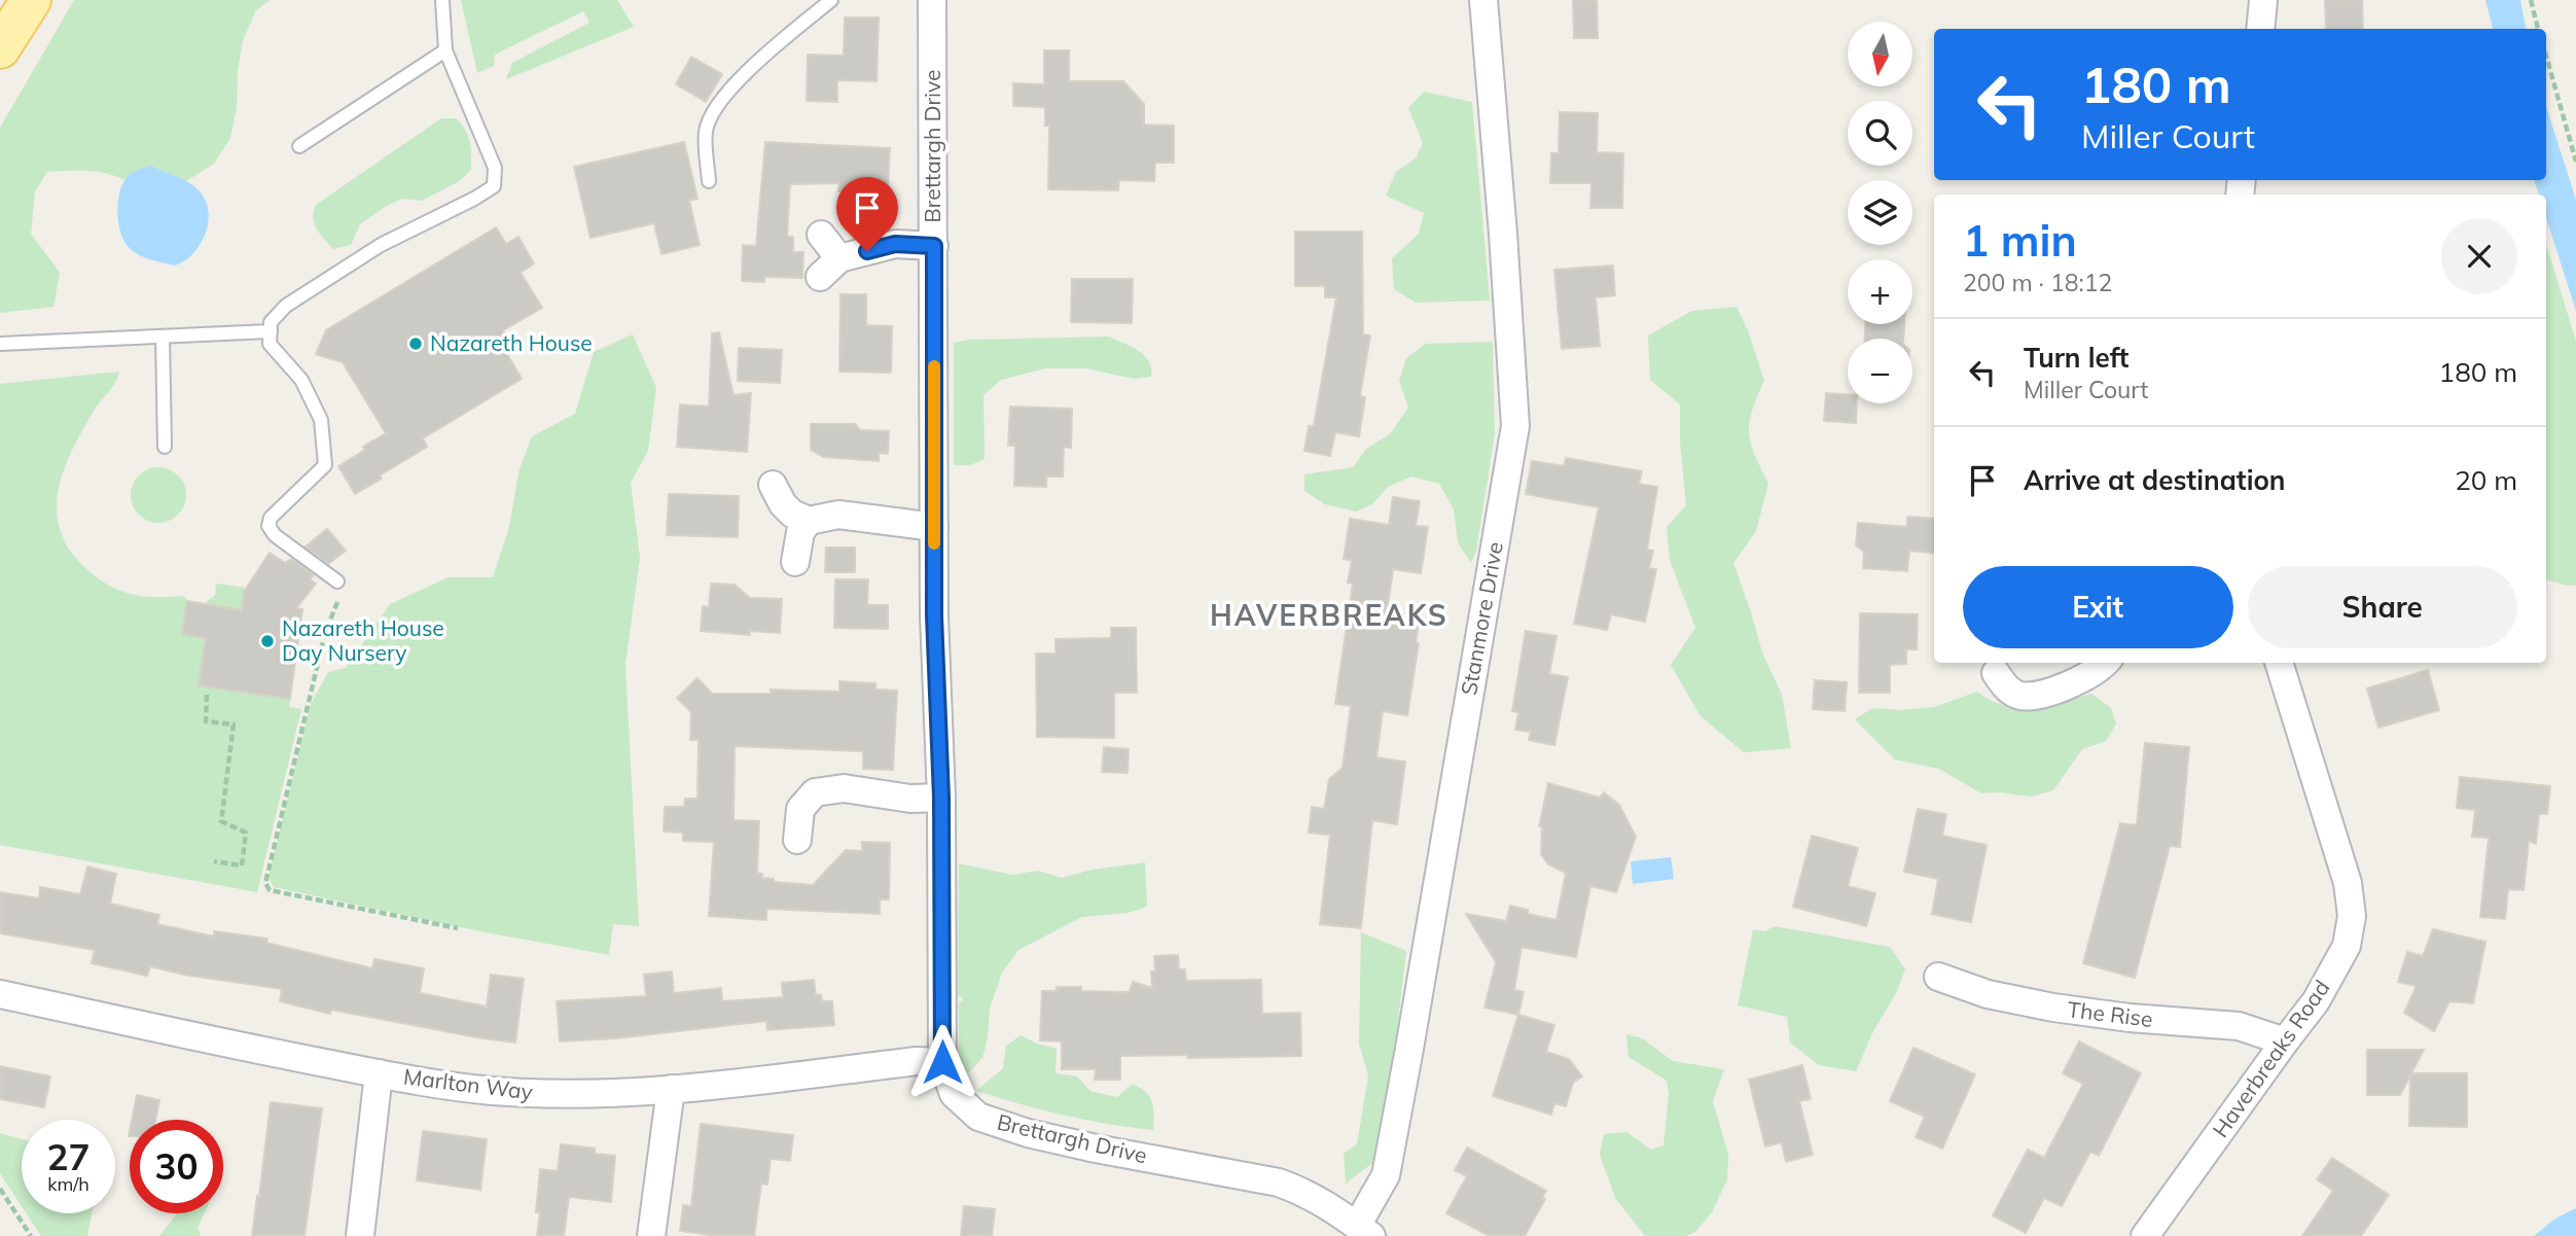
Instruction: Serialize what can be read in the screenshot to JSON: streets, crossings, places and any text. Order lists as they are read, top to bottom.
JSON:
{
  "streets": {
    "street": [
      "Brettargh Drive",
      "Stanmore Drive",
      "The Rise",
      "Haverbreaks Road",
      "Marlton Way"
    ]
  },
  "crossings": [
    ["Brettargh Drive", "Stanmore Drive"],
    ["Brettargh Drive", "Marlton Way"],
    ["The Rise", "Haverbreaks Road"]
  ],
  "districts": ["HAVERBREAKS"],
  "places": ["Nazareth House", "Nazareth House Day Nursery"],
  "north": "bottom",
  "page": {
    "map_buttons": ["+", "−"],
    "turn": ["180 m", "Miller Court"],
    "heading": ["1 min", "200 m · 18:12"],
    "list": [
      {
        "name": "Turn left",
        "note": "Miller Court",
        "value": "180 m"
      },
      {
        "name": "Arrive at destination",
        "value": "20 m"
      }
    ],
    "buttons": ["Exit", "Share"],
    "speed": "27 km/h",
    "limit": "30"
  }
}
